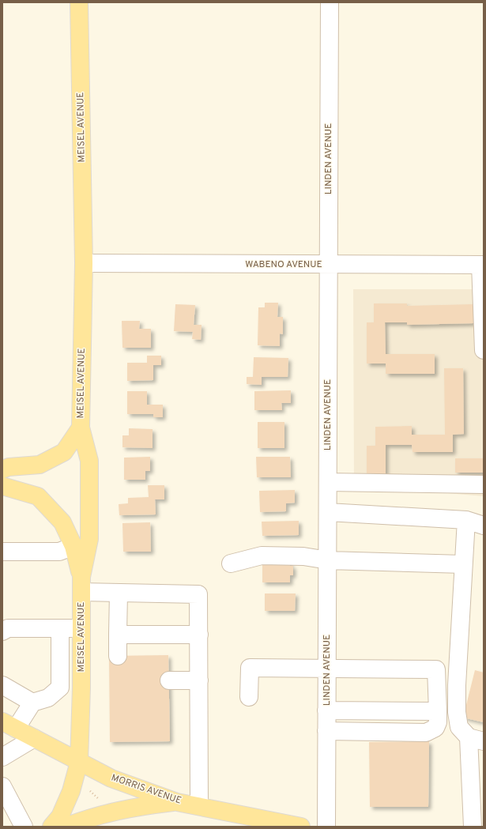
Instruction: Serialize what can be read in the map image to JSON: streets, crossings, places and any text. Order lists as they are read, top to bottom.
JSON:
{
  "streets": {
    "main road": ["MEISEL AVENUE", "MORRIS AVENUE"],
    "street": ["LINDEN AVENUE", "WABENO AVENUE"]
  },
  "crossings": [
    ["MEISEL AVENUE", "WABENO AVENUE"],
    ["MEISEL AVENUE", "MORRIS AVENUE"],
    ["LINDEN AVENUE", "WABENO AVENUE"]
  ]
}
